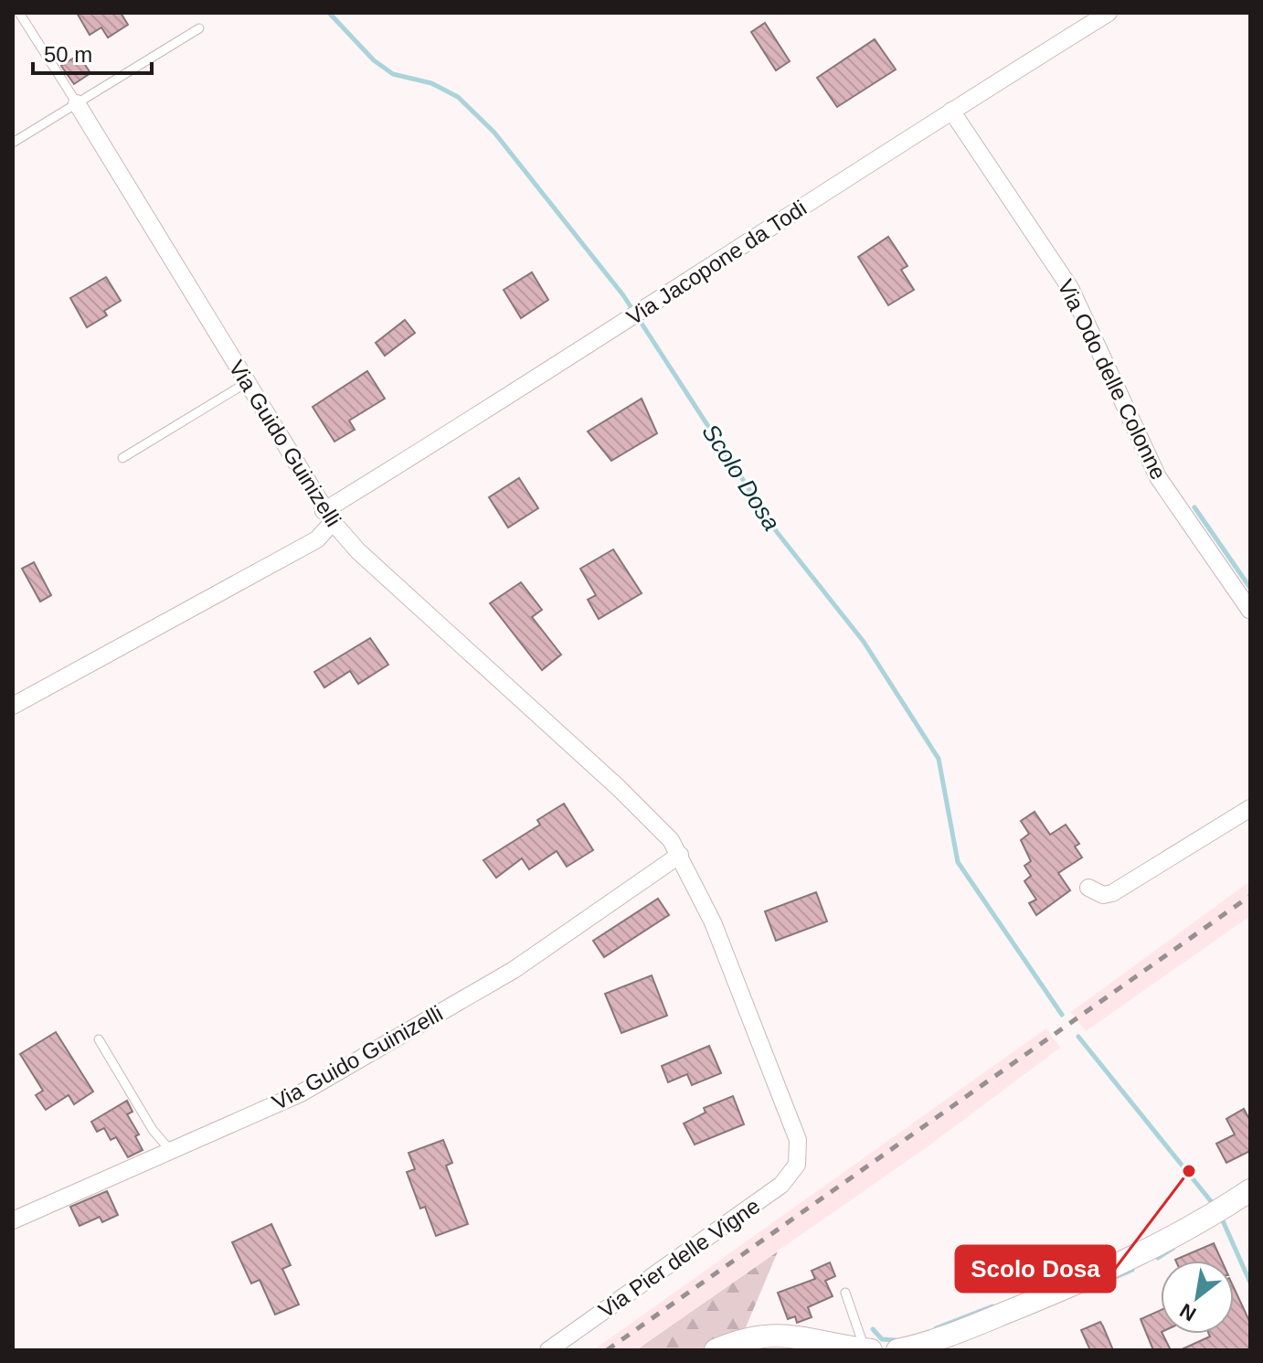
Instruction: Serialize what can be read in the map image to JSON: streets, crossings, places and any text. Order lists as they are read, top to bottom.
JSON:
{
  "streets": {
    "street": [
      "Via Jacopone da Todi",
      "Via Odo delle Colonne",
      "Via Guido Guinizelli",
      "Via Pier delle Vigne"
    ]
  },
  "crossings": [
    ["Via Jacopone da Todi", "Via Odo delle Colonne"],
    ["Via Jacopone da Todi", "Via Guido Guinizelli"],
    ["Via Guido Guinizelli", "Via Pier delle Vigne"]
  ],
  "water": ["Scolo Dosa"],
  "places": ["Scolo Dosa"],
  "scale_bar": "50 m",
  "north": "bottom left"
}
